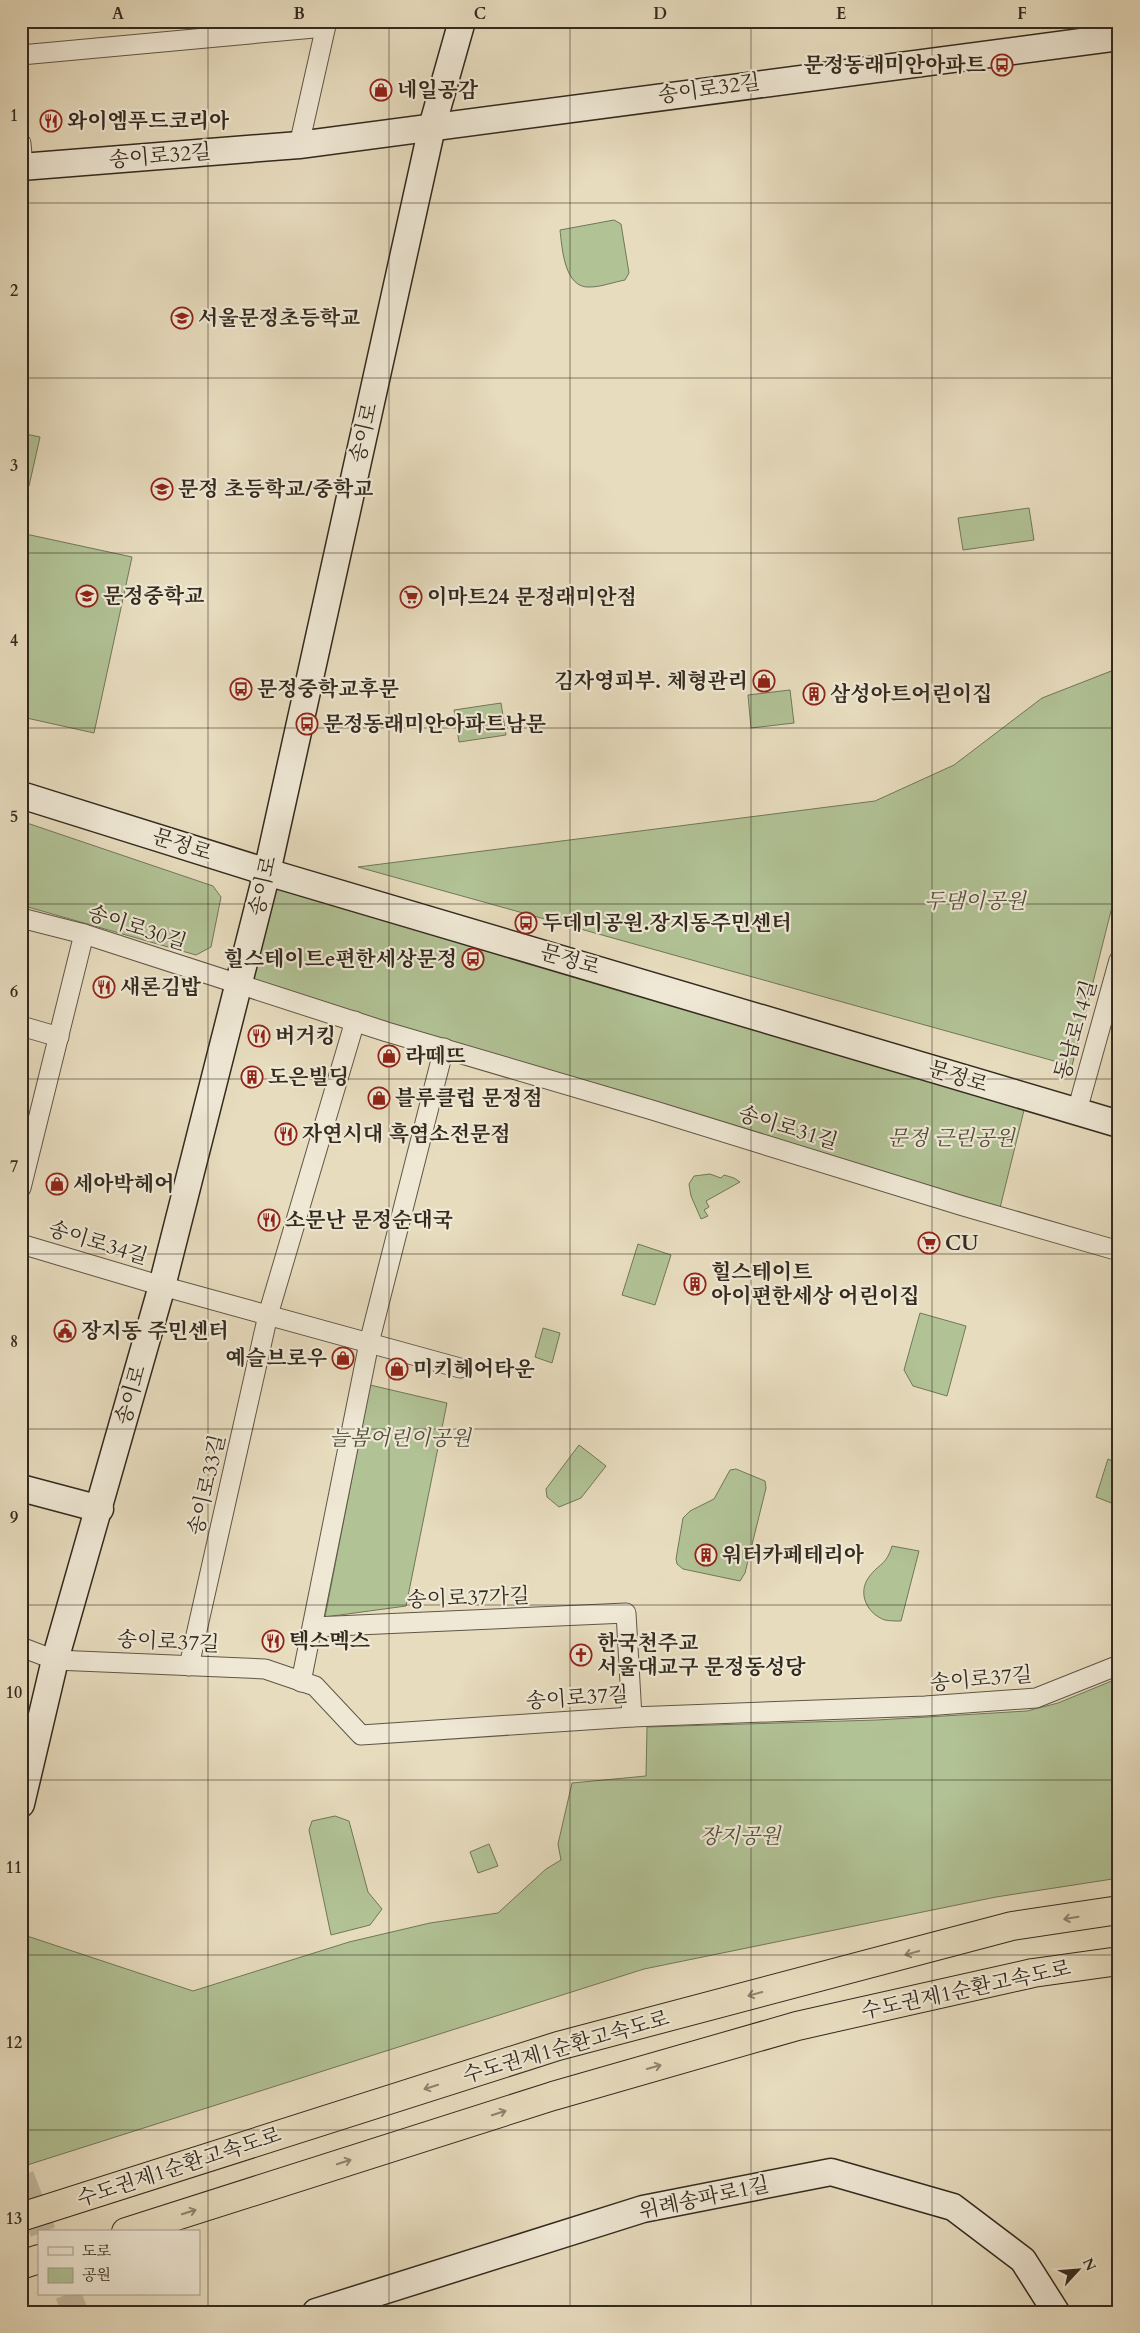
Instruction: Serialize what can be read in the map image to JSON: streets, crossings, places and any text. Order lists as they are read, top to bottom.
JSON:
{
  "streets": {
    "highway": ["수도권제1순환고속도로"],
    "street": [
      "송이로32길",
      "송이로",
      "문정로",
      "송이로30길",
      "동남로14길",
      "송이로31길",
      "송이로34길",
      "송이로33길",
      "송이로37가길",
      "송이로37길",
      "위례송파로1길"
    ]
  },
  "crossings": [
    ["송이로32길", "송이로"],
    ["송이로", "문정로"],
    ["송이로", "송이로30길"],
    ["송이로", "송이로31길"],
    ["송이로", "송이로34길"],
    ["송이로", "송이로37길"],
    ["문정로", "동남로14길"],
    ["송이로30길", "송이로31길"],
    ["송이로33길", "송이로37길"],
    ["송이로37가길", "송이로37길"]
  ],
  "parks": [
    "두댐이공원",
    "문정 근린공원",
    "늘봄어린이공원",
    "장지공원"
  ],
  "places": {
    "bus stop": [
      "문정동래미안아파트",
      "문정중학교후문",
      "문정동래미안아파트남문",
      "두데미공원.장지동주민센터",
      "힐스테이트e편한세상문정"
    ],
    "shop": [
      "네일공감",
      "김자영피부. 체형관리",
      "라떼뜨",
      "블루클럽 문정점",
      "세아박헤어",
      "예슬브로우",
      "미키헤어타운"
    ],
    "restaurant": [
      "와이엠푸드코리아",
      "새론김밥",
      "버거킹",
      "자연시대 흑염소전문점",
      "소문난 문정순대국",
      "텍스멕스"
    ],
    "school or university": ["서울문정초등학교", "문정 초등학교/중학교", "문정중학교"],
    "supermarket": ["이마트24 문정래미안점", "CU"],
    "building": [
      "삼성아트어린이집",
      "도은빌딩",
      "힐스테이트 아이편한세상 어린이집",
      "워터카페테리아"
    ],
    "public building": ["장지동 주민센터"],
    "church": ["한국천주교 서울대교구 문정동성당"]
  },
  "legend": ["도로", "공원"],
  "north": "top right",
  "grid": {
    "columns": [
      "A",
      "B",
      "C",
      "D",
      "E",
      "F"
    ],
    "rows": [
      "1",
      "2",
      "3",
      "4",
      "5",
      "6",
      "7",
      "8",
      "9",
      "10",
      "11",
      "12",
      "13"
    ]
  }
}
